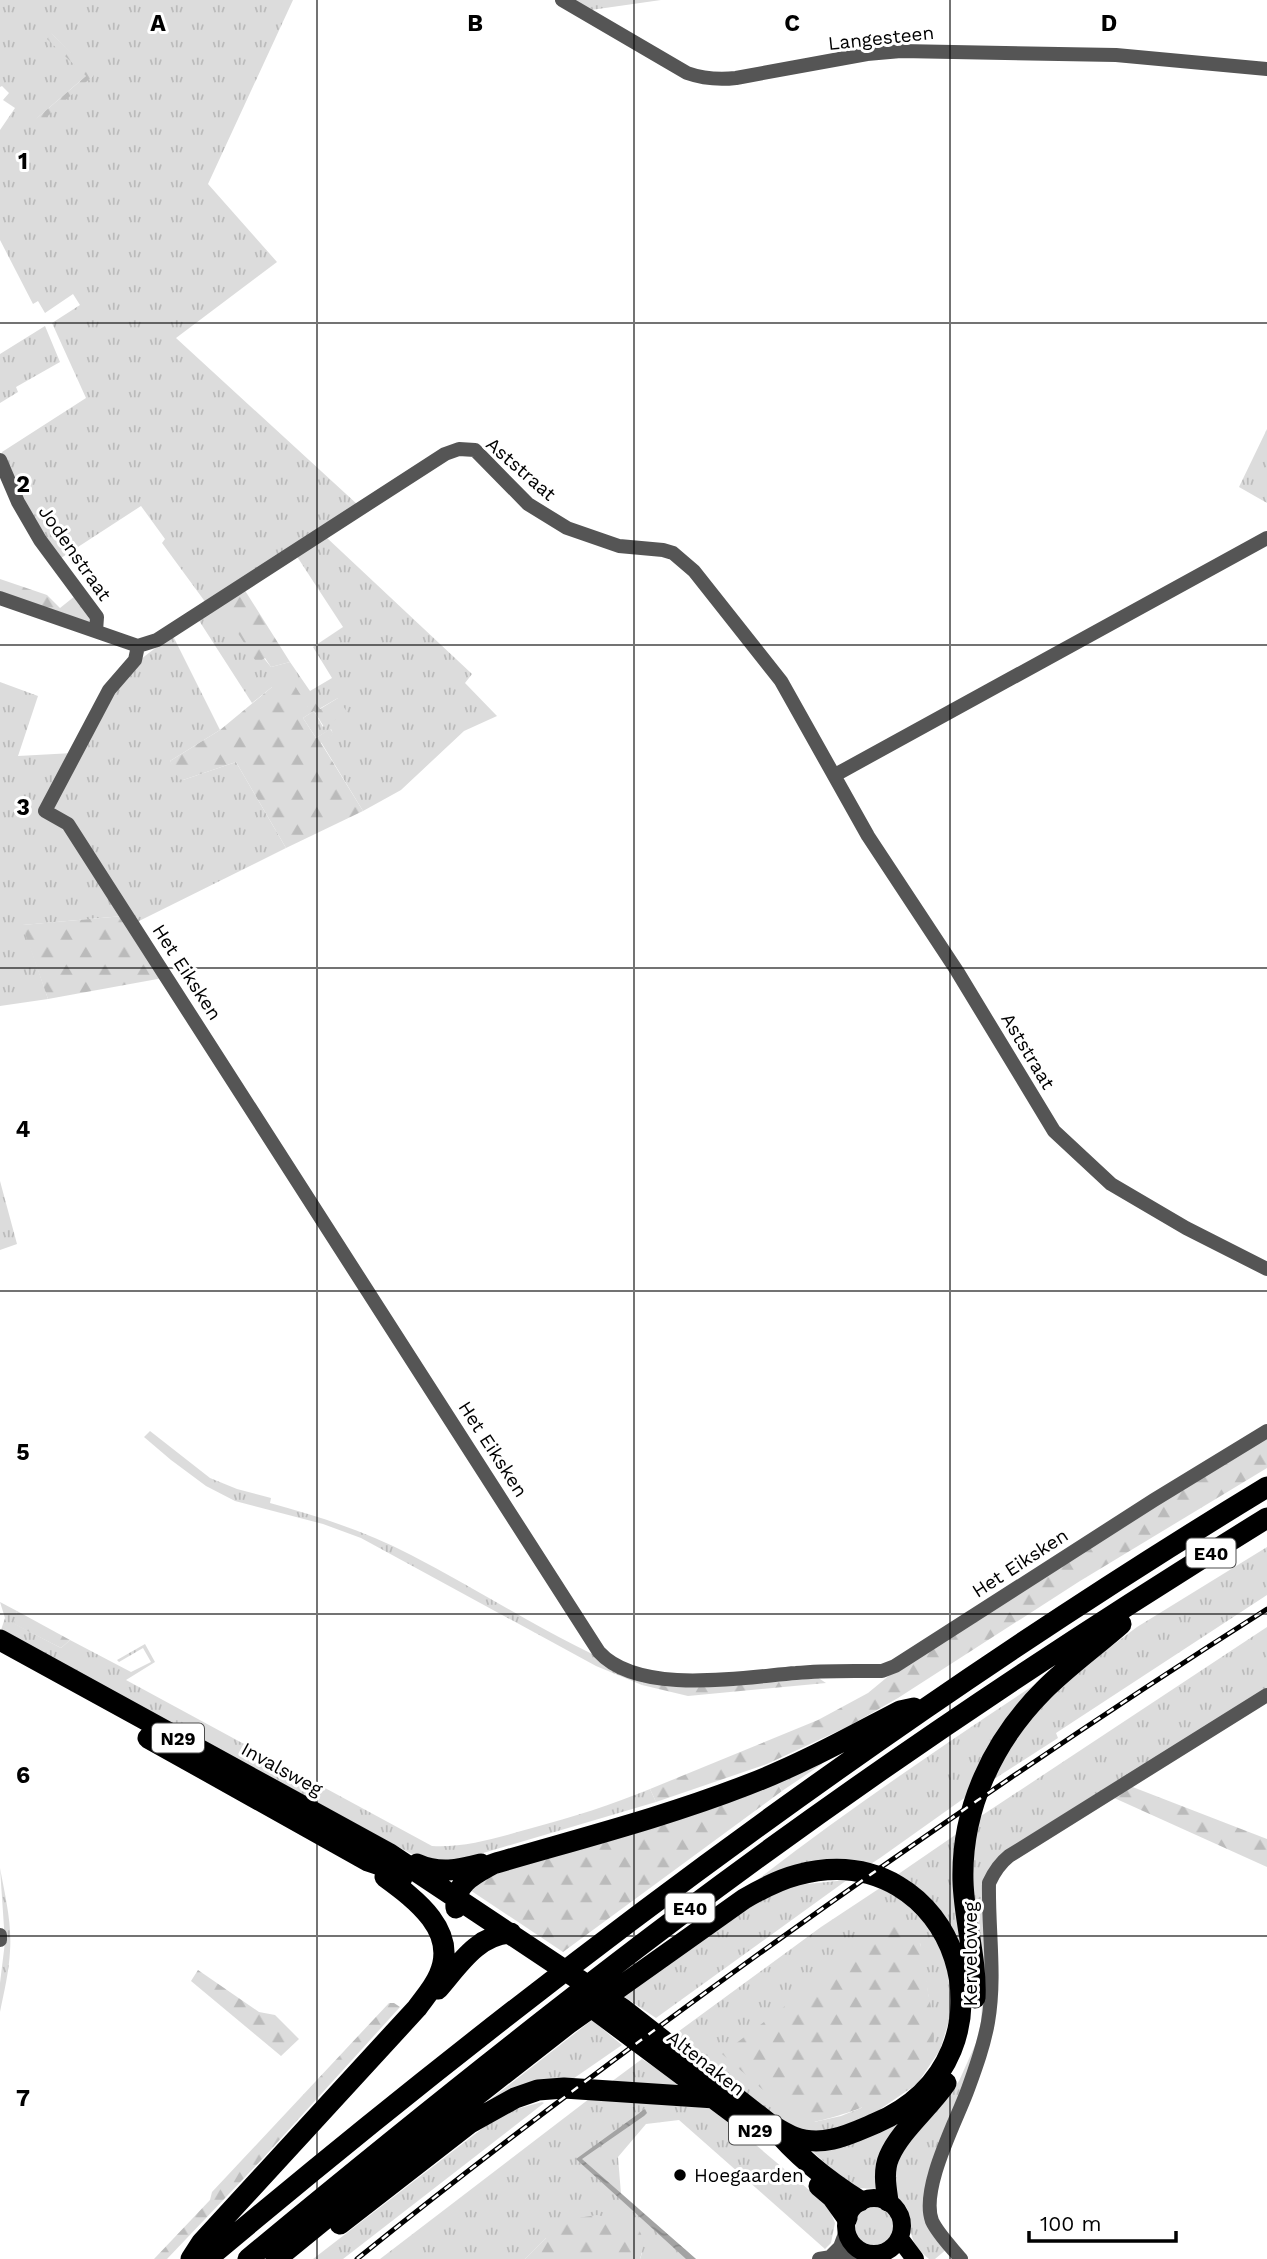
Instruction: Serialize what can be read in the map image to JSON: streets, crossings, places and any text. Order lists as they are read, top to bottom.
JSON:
{
  "streets": {
    "highway": [
      "E40",
      "N29",
      "Invalsweg",
      "Altenaken"
    ],
    "street": [
      "Langesteen",
      "Aststraat",
      "Jodenstraat",
      "Het Eiksken",
      "Kerveloweg"
    ]
  },
  "crossings": [
    ["Aststraat", "Het Eiksken"],
    ["Invalsweg", "Altenaken"]
  ],
  "places": ["Hoegaarden"],
  "scale_bar": "100 m",
  "grid": {
    "columns": [
      "A",
      "B",
      "C",
      "D"
    ],
    "rows": [
      "1",
      "2",
      "3",
      "4",
      "5",
      "6",
      "7"
    ]
  }
}
